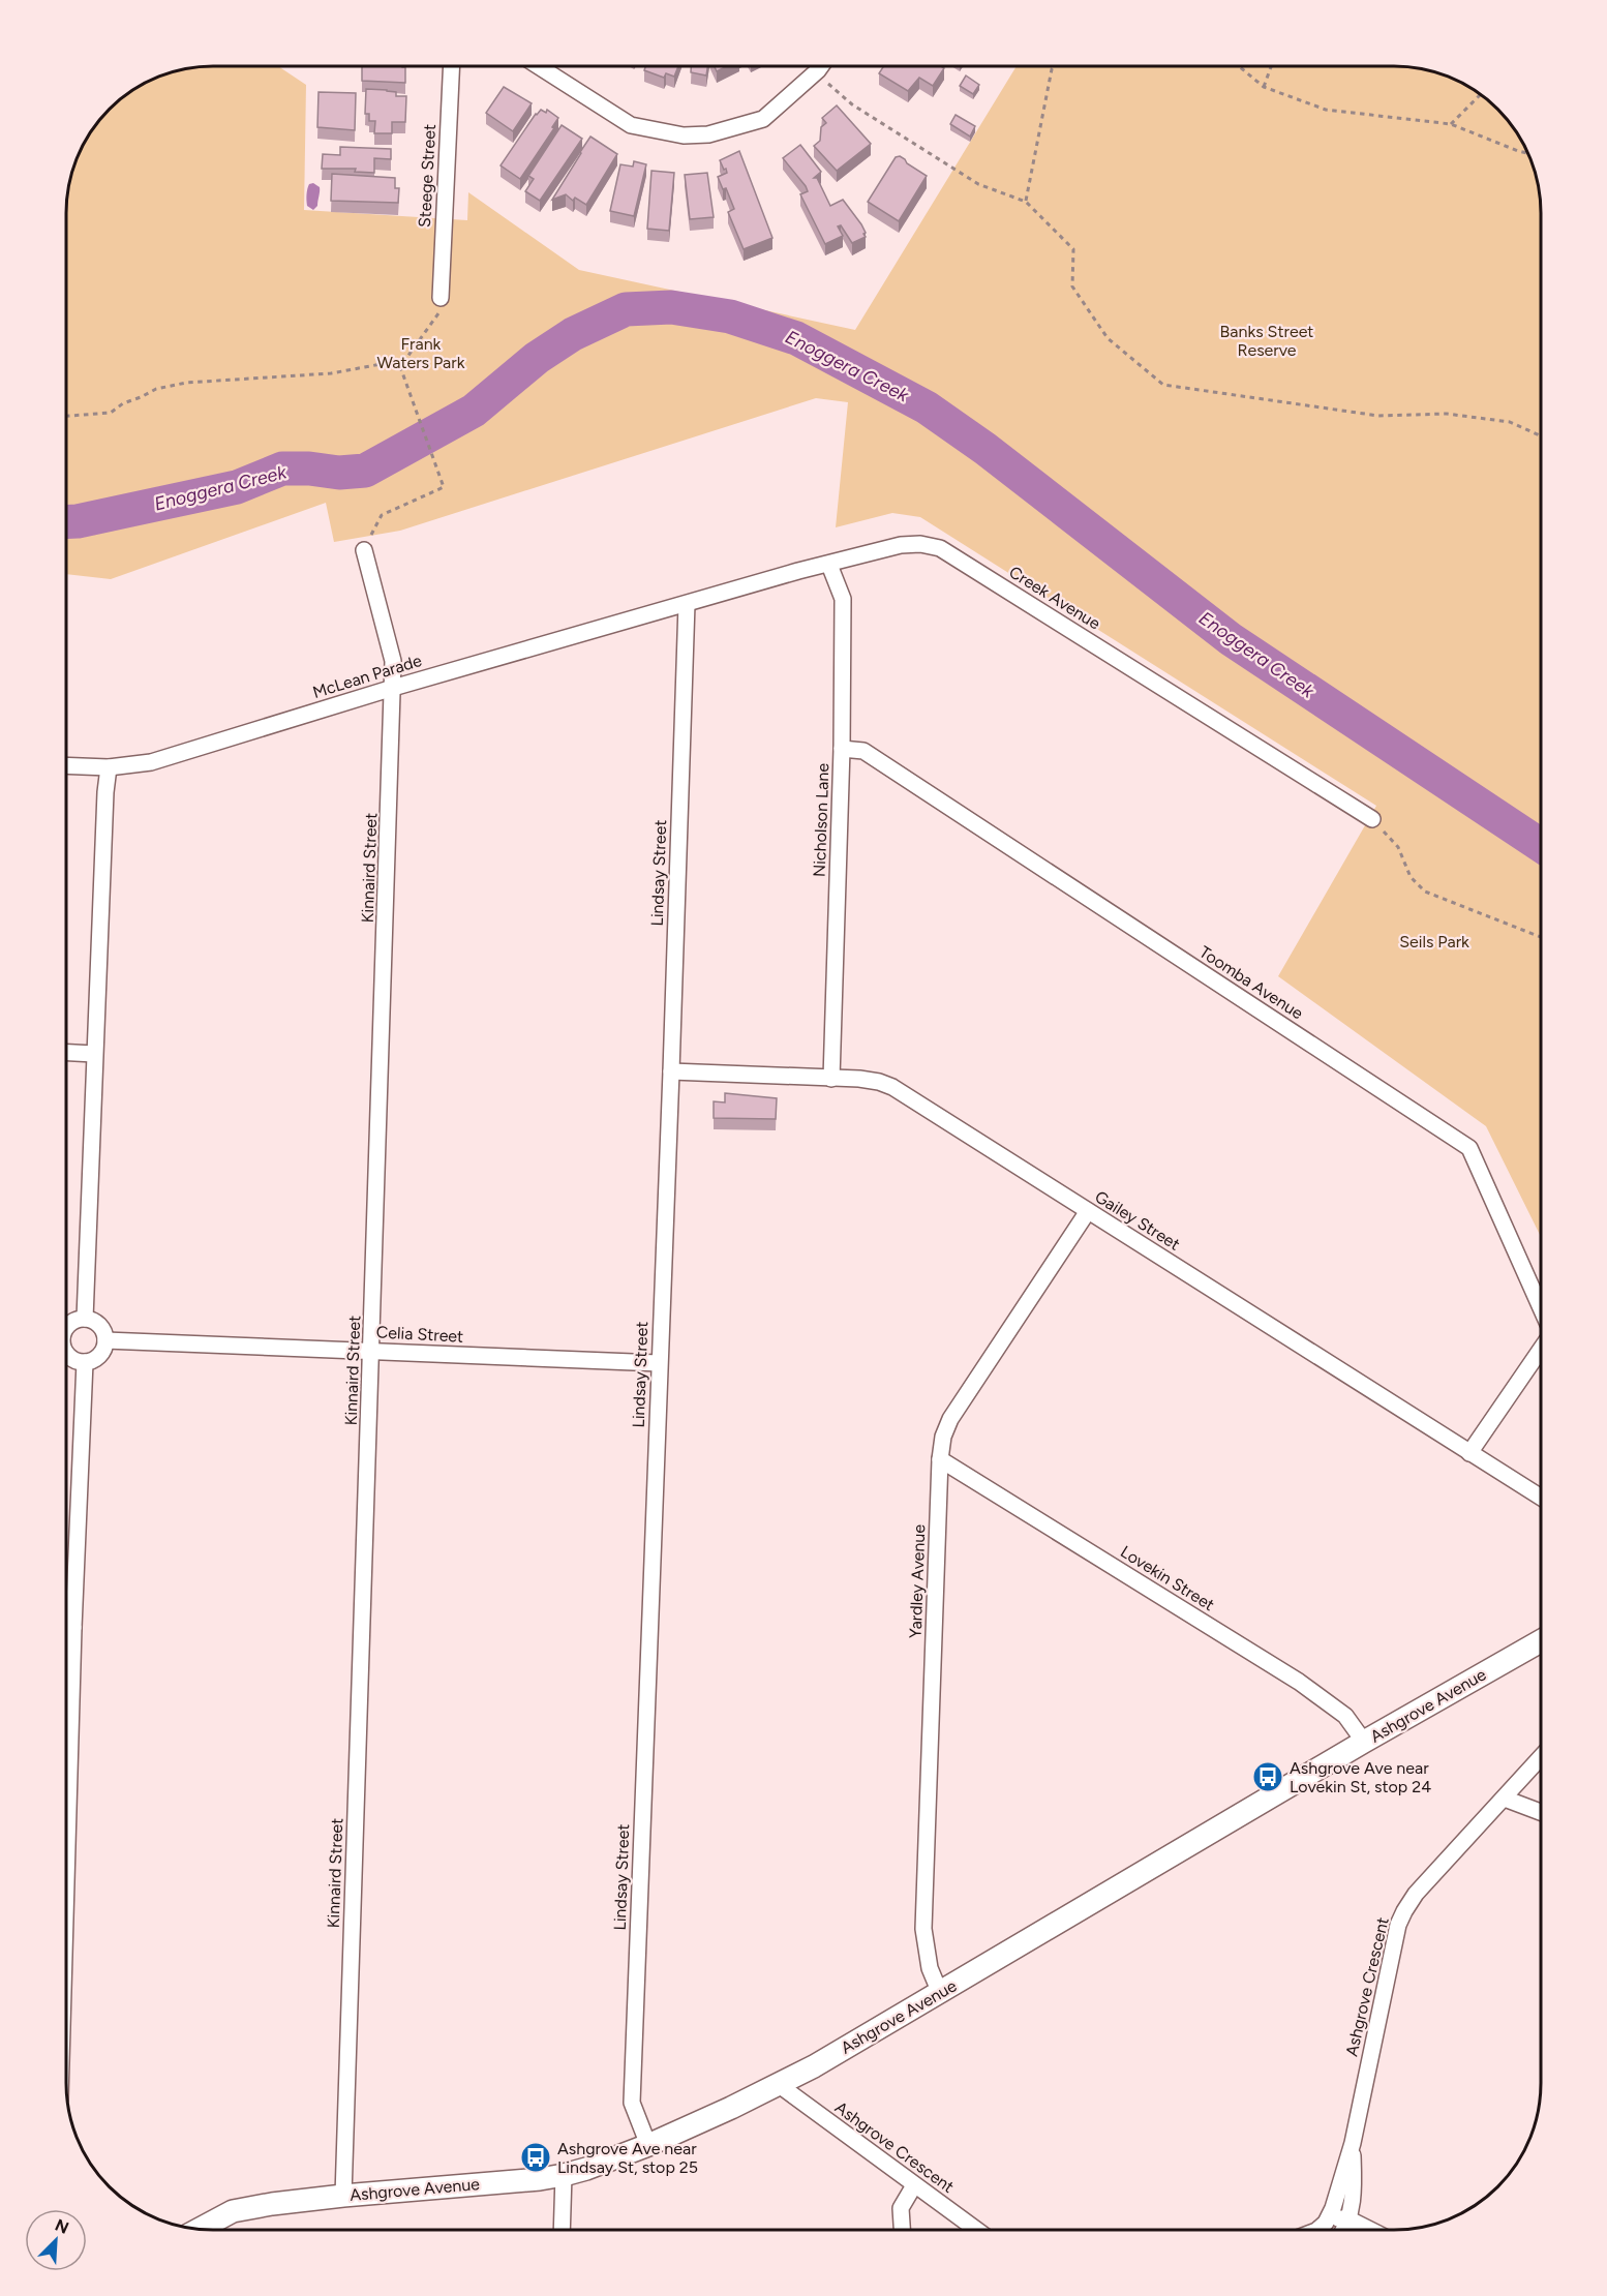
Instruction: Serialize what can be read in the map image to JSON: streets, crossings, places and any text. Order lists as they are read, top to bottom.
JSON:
{
  "streets": {
    "main road": ["Ashgrove Avenue"],
    "street": [
      "Steege Street",
      "Creek Avenue",
      "McLean Parade",
      "Nicholson Lane",
      "Kinnaird Street",
      "Lindsay Street",
      "Toomba Avenue",
      "Gailey Street",
      "Celia Street",
      "Lovekin Street",
      "Yardley Avenue",
      "Ashgrove Crescent"
    ]
  },
  "crossings": [
    ["Creek Avenue", "McLean Parade"],
    ["Creek Avenue", "Nicholson Lane"],
    ["Creek Avenue", "Lindsay Street"],
    ["McLean Parade", "Kinnaird Street"],
    ["McLean Parade", "Lindsay Street"],
    ["Nicholson Lane", "Toomba Avenue"],
    ["Nicholson Lane", "Gailey Street"],
    ["Kinnaird Street", "Celia Street"],
    ["Kinnaird Street", "Ashgrove Avenue"],
    ["Lindsay Street", "Gailey Street"],
    ["Lindsay Street", "Celia Street"],
    ["Lindsay Street", "Ashgrove Avenue"],
    ["Gailey Street", "Yardley Avenue"],
    ["Lovekin Street", "Yardley Avenue"],
    ["Lovekin Street", "Ashgrove Avenue"],
    ["Yardley Avenue", "Ashgrove Avenue"],
    ["Ashgrove Avenue", "Ashgrove Crescent"]
  ],
  "water": ["Enoggera Creek"],
  "parks": ["Banks Street Reserve", "Frank Waters Park", "Seils Park"],
  "places": {
    "bus stop": ["Ashgrove Ave near Lovekin St, stop 24", "Ashgrove Ave near Lindsay St, stop 25"]
  },
  "north": "top right"
}
